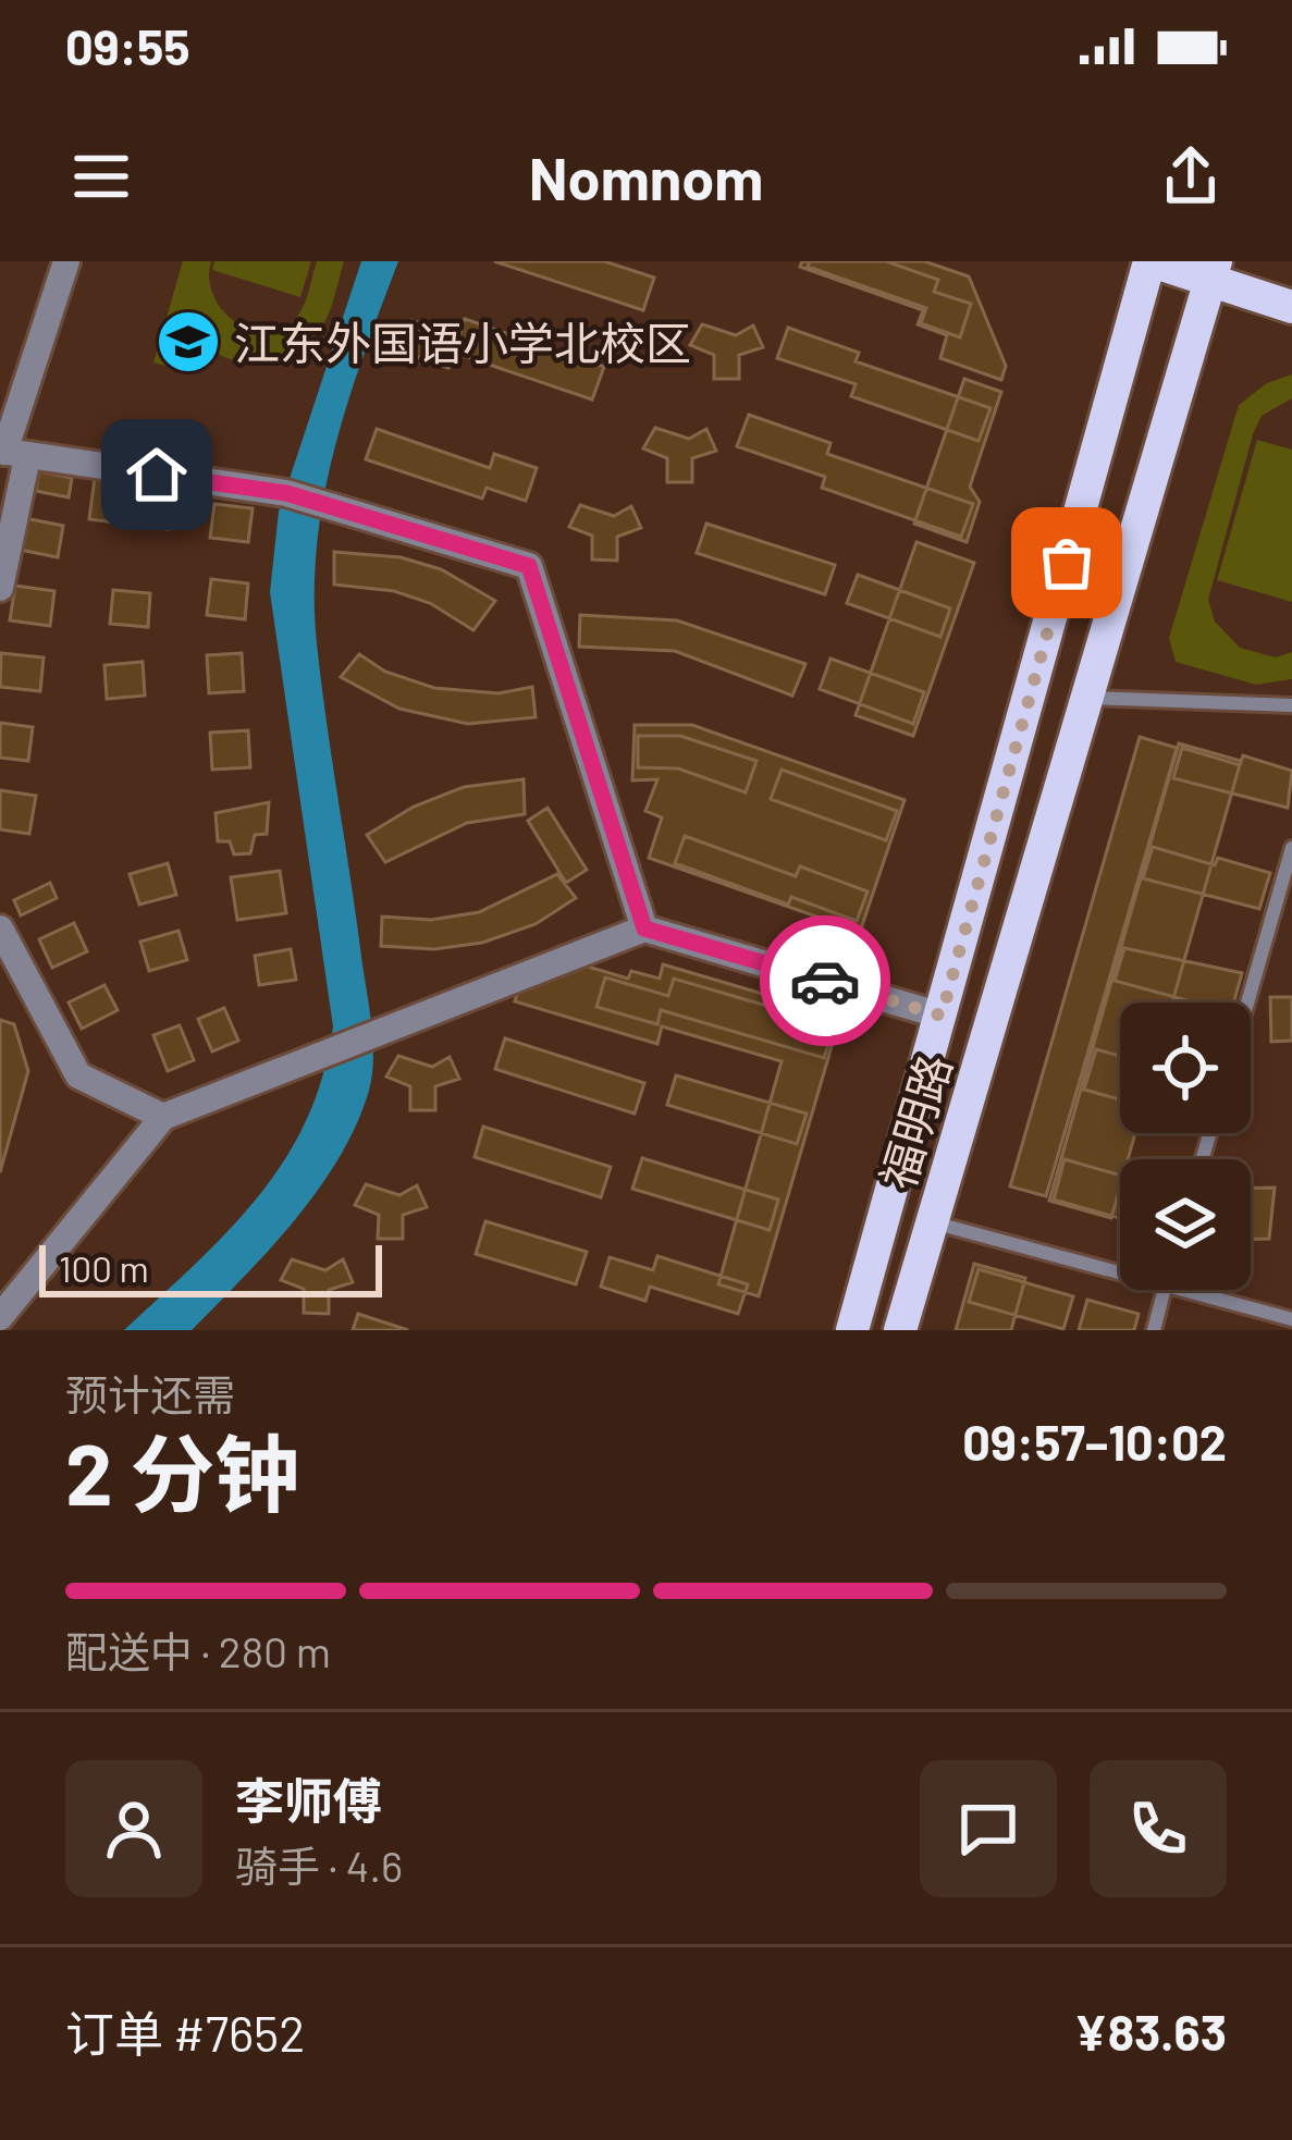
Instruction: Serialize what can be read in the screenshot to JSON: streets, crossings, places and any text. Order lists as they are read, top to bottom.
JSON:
{
  "streets": {
    "main road": ["福明路"]
  },
  "places": {
    "school or university": ["江东外国语小学北校区"]
  },
  "scale_bar": "100 m",
  "page": {
    "status": "09:55",
    "header": "Nomnom",
    "scale": "100 m",
    "heading": ["2 分钟", "预计还需", "09:57–10:02"],
    "panel": [
      "李师傅",
      "骑手 · 4.6",
      "订单 #7652",
      "¥83.63"
    ],
    "bar": "配送中 · 280 m"
  }
}
